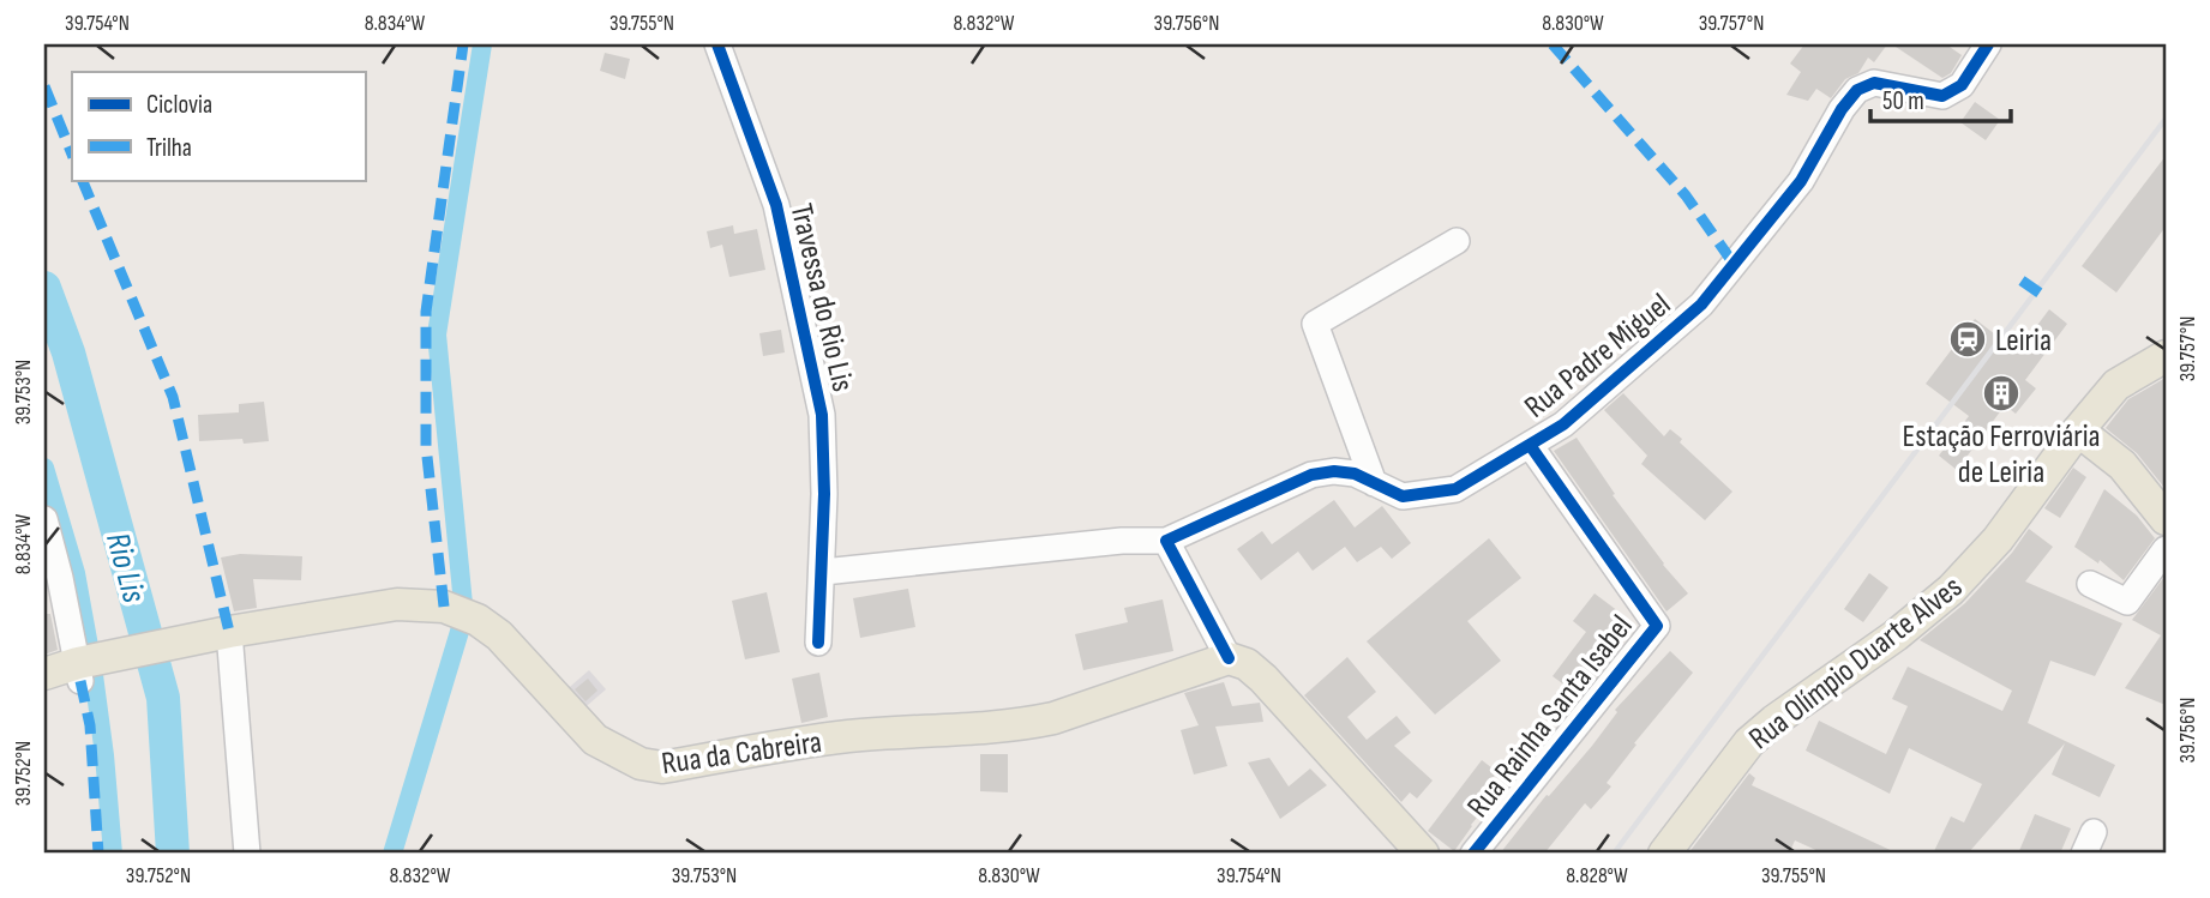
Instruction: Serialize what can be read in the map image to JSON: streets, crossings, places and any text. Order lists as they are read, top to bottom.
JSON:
{
  "streets": {
    "main road": ["Rua Olímpio Duarte Alves", "Rua da Cabreira"],
    "street": ["Travessa do Rio Lis", "Rua Padre Miguel", "Rua Rainha Santa Isabel"]
  },
  "crossings": [
    ["Rua Padre Miguel", "Rua Rainha Santa Isabel"]
  ],
  "water": ["Rio Lis"],
  "places": {
    "station": ["Leiria"],
    "building": ["Estação Ferroviária de Leiria"]
  },
  "legend": ["Ciclovia", "Trilha"],
  "scale_bar": "50 m",
  "coordinates": [
    "39.754°N",
    "8.834°W",
    "39.755°N",
    "8.832°W",
    "39.756°N",
    "8.830°W",
    "39.757°N",
    "39.753°N",
    "39.752°N",
    "8.828°W"
  ]
}
